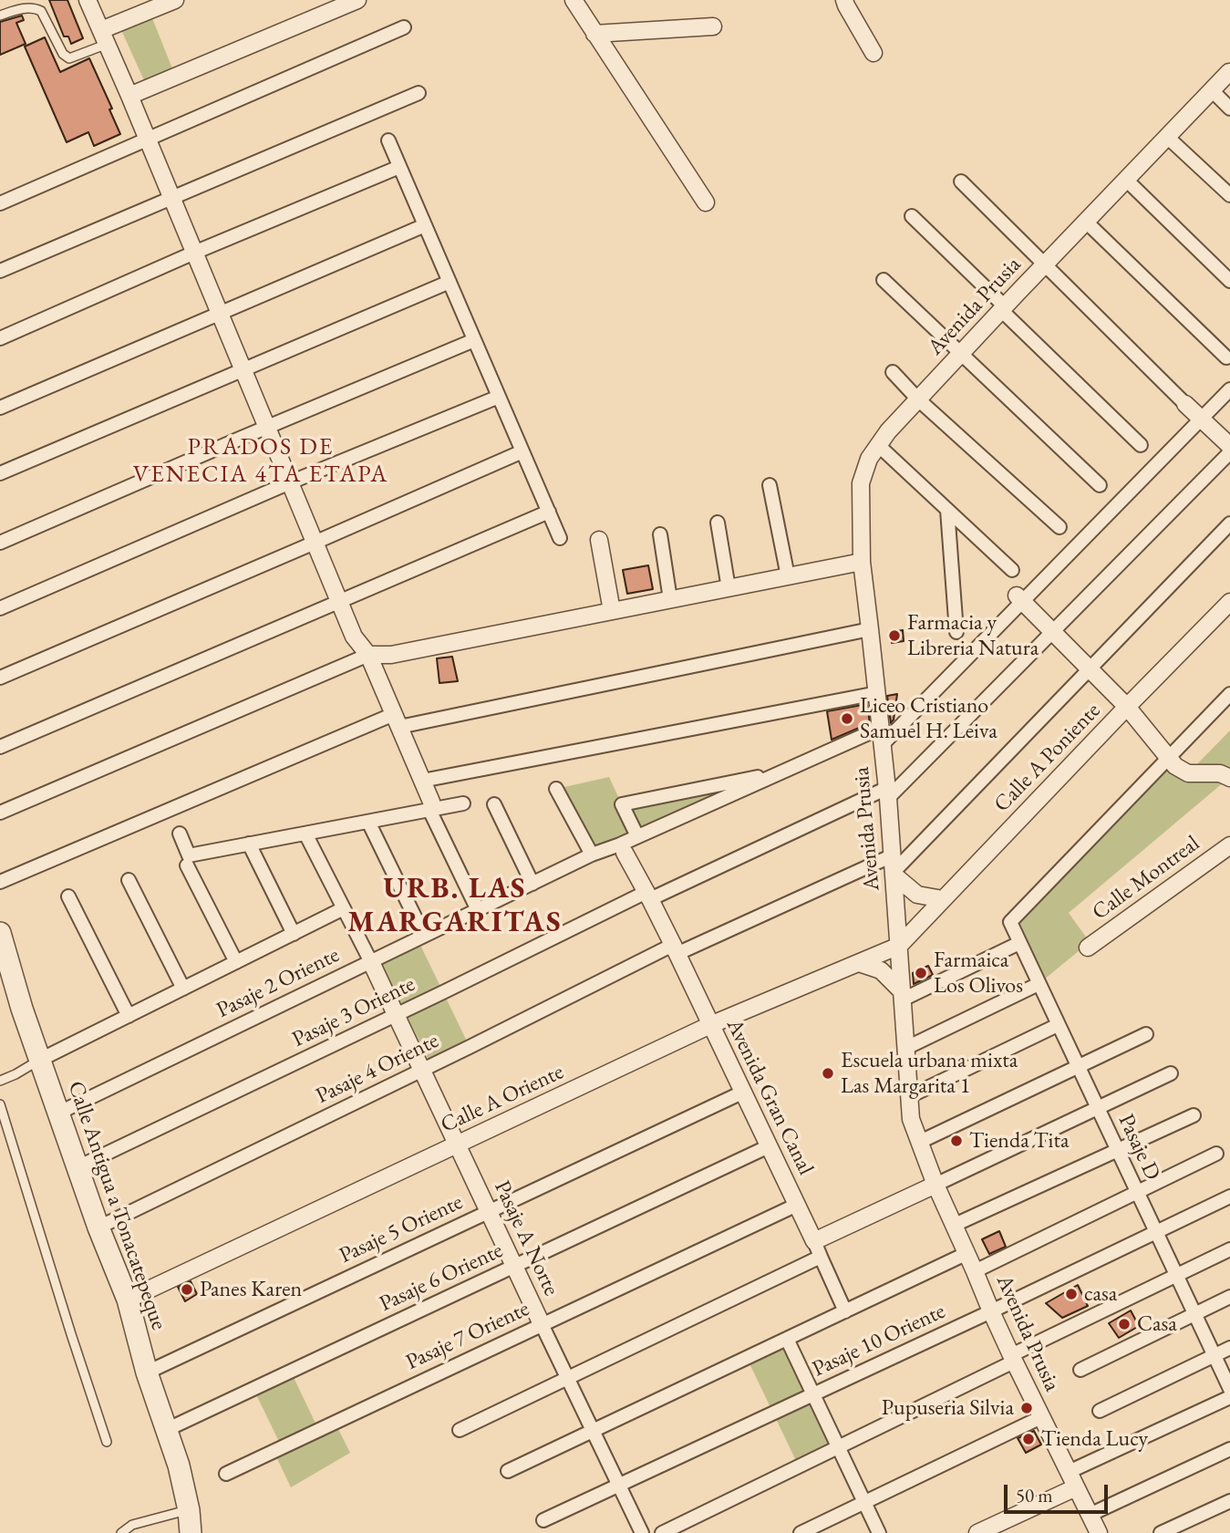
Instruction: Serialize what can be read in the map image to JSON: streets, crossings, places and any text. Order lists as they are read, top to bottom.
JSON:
{
  "streets": {
    "street": [
      "Avenida Prusia",
      "Calle A Poniente",
      "Calle Montreal",
      "Pasaje 2 Oriente",
      "Pasaje 3 Oriente",
      "Pasaje 4 Oriente",
      "Avenida Gran Canal",
      "Calle A Oriente",
      "Pasaje D",
      "Calle Antigua a Tonacatepeque",
      "Pasaje 5 Oriente",
      "Pasaje A Norte",
      "Pasaje 6 Oriente",
      "Pasaje 7 Oriente",
      "Pasaje 10 Oriente"
    ]
  },
  "crossings": [
    ["Avenida Prusia", "Calle A Poniente"],
    ["Avenida Prusia", "Pasaje 2 Oriente"],
    ["Avenida Prusia", "Pasaje 3 Oriente"],
    ["Avenida Prusia", "Pasaje 4 Oriente"],
    ["Avenida Prusia", "Calle A Oriente"],
    ["Avenida Prusia", "Pasaje 10 Oriente"],
    ["Calle A Poniente", "Calle A Oriente"],
    ["Pasaje 2 Oriente", "Avenida Gran Canal"],
    ["Pasaje 2 Oriente", "Calle Antigua a Tonacatepeque"],
    ["Pasaje 2 Oriente", "Pasaje A Norte"],
    ["Pasaje 3 Oriente", "Avenida Gran Canal"],
    ["Pasaje 3 Oriente", "Calle Antigua a Tonacatepeque"],
    ["Pasaje 3 Oriente", "Pasaje A Norte"],
    ["Pasaje 4 Oriente", "Avenida Gran Canal"],
    ["Pasaje 4 Oriente", "Calle Antigua a Tonacatepeque"],
    ["Pasaje 4 Oriente", "Pasaje A Norte"],
    ["Avenida Gran Canal", "Calle A Oriente"],
    ["Avenida Gran Canal", "Pasaje 5 Oriente"],
    ["Avenida Gran Canal", "Pasaje 6 Oriente"],
    ["Avenida Gran Canal", "Pasaje 7 Oriente"],
    ["Calle A Oriente", "Calle Antigua a Tonacatepeque"],
    ["Calle A Oriente", "Pasaje A Norte"],
    ["Pasaje D", "Pasaje 10 Oriente"],
    ["Calle Antigua a Tonacatepeque", "Pasaje 5 Oriente"],
    ["Calle Antigua a Tonacatepeque", "Pasaje 6 Oriente"],
    ["Pasaje 5 Oriente", "Pasaje A Norte"],
    ["Pasaje A Norte", "Pasaje 6 Oriente"],
    ["Pasaje A Norte", "Pasaje 7 Oriente"],
    ["Pasaje A Norte", "Pasaje 10 Oriente"]
  ],
  "districts": ["PRADOS DE VENECIA 4TA ETAPA", "URB. LAS MARGARITAS"],
  "places": [
    "Farmacia y Libreria Natura",
    "Liceo Cristiano Samuel H. Leiva",
    "Farmaica Los Olivos",
    "Escuela urbana mixta Las Margarita 1",
    "Tienda Tita",
    "Panes Karen",
    "casa",
    "Casa",
    "Pupuseria Silvia",
    "Tienda Lucy"
  ],
  "scale_bar": "50 m"
}
